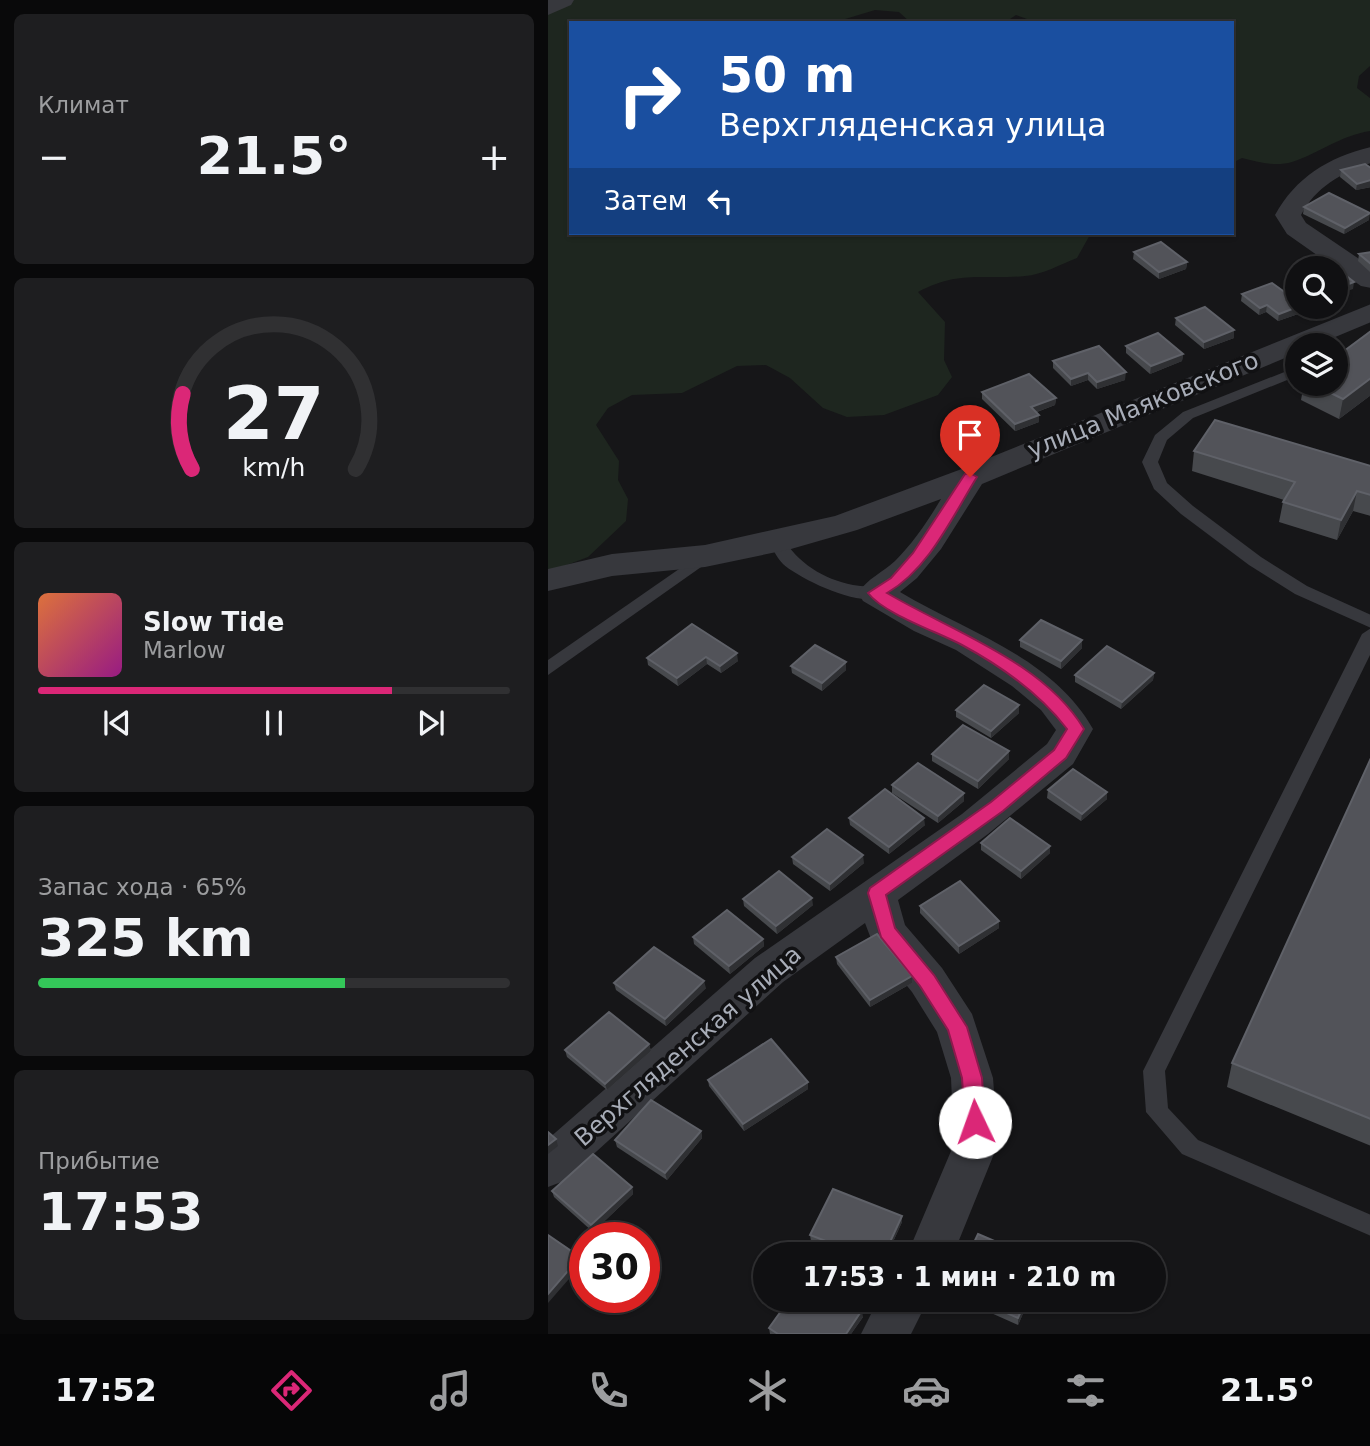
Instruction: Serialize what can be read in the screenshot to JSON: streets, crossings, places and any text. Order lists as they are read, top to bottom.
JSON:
{
  "streets": {
    "street": ["улица Маяковского", "Верхгляденская улица"]
  },
  "page": {
    "tile": [
      "Климат",
      ["Запас хода · 65%", "325 km"],
      ["Прибытие", "17:53"]
    ],
    "turn": ["50 m", "Верхгляденская улица"],
    "heat": ["−", "21.5°", "+"],
    "then": "Затем",
    "song": ["Slow Tide", "Marlow"],
    "limit": "30",
    "trip": "17:53 · 1 мин · 210 m",
    "tabs": ["17:52", "21.5°"],
    "gauge": ["27", "km/h"]
  }
}
